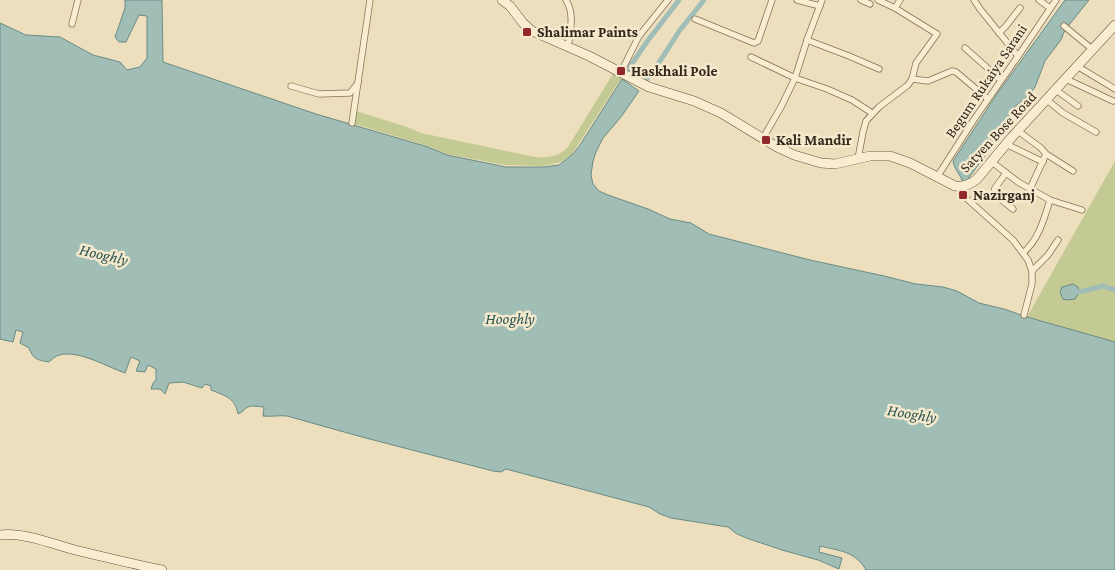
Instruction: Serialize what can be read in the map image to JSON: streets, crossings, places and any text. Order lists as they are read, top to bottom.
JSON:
{
  "streets": {
    "main road": ["Satyen Bose Road"],
    "street": ["Begum Rukaiya Sarani"]
  },
  "crossings": [
    ["Begum Rukaiya Sarani", "Satyen Bose Road"]
  ],
  "water": ["Hooghly"],
  "places": {
    "transit": [
      "Shalimar Paints",
      "Haskhali Pole",
      "Kali Mandir",
      "Nazirganj"
    ]
  }
}
